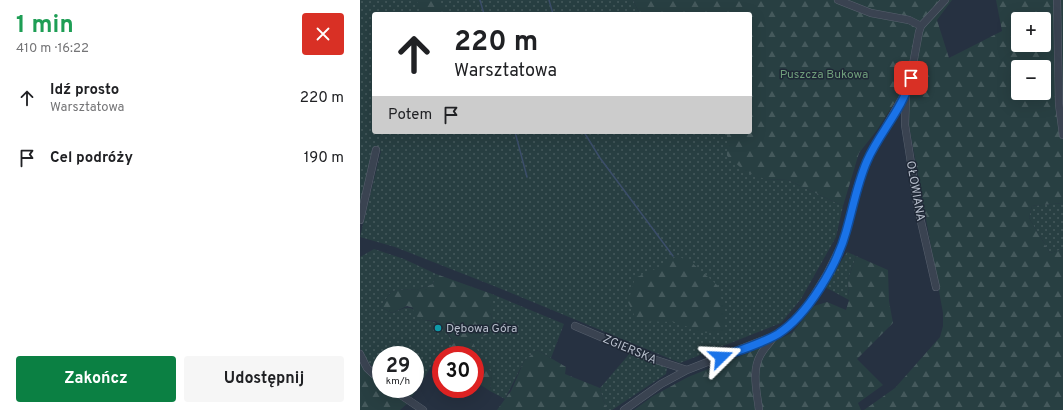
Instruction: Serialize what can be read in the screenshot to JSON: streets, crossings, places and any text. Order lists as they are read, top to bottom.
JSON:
{
  "streets": {
    "street": ["OŁOWIANA", "ZGIERSKA"]
  },
  "parks": ["Puszcza Bukowa"],
  "places": ["Dębowa Góra"],
  "page": {
    "heading": ["1 min", "410 m · 16:22"],
    "map_buttons": ["+", "−"],
    "turn": ["220 m", "Warsztatowa"],
    "list": [
      {
        "name": "Idź prosto",
        "note": "Warsztatowa",
        "value": "220 m"
      },
      {
        "name": "Cel podróży",
        "value": "190 m"
      }
    ],
    "then": "Potem",
    "speed": "29 km/h",
    "limit": "30",
    "buttons": ["Zakończ", "Udostępnij"]
  }
}
